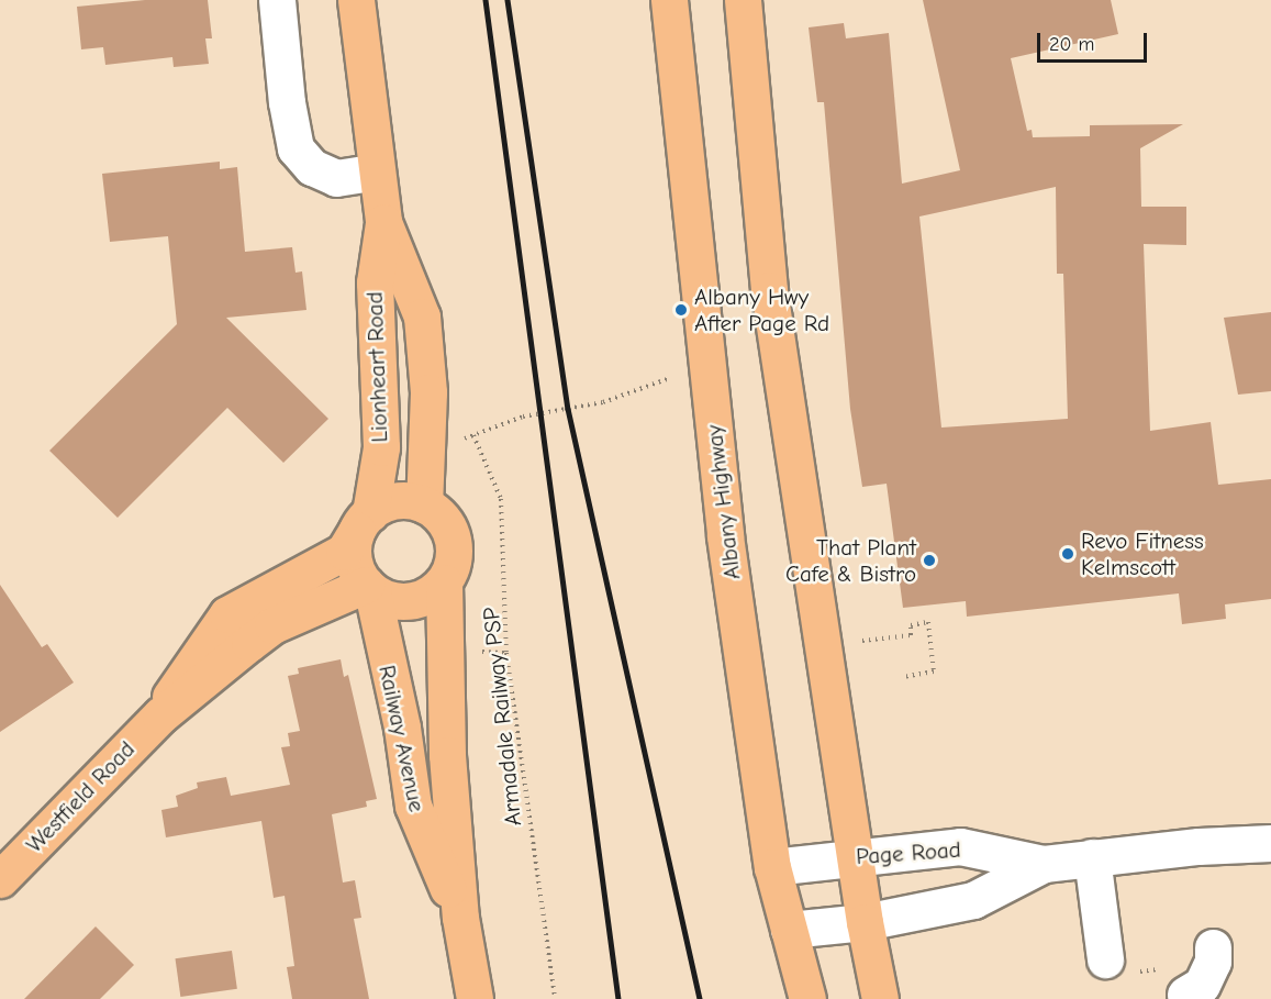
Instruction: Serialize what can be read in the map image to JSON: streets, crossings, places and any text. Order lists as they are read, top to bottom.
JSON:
{
  "streets": {
    "main road": [
      "Lionheart Road",
      "Albany Highway",
      "Railway Avenue",
      "Westfield Road"
    ],
    "street": ["Page Road"],
    "path": ["Armadale Railway PSP"]
  },
  "crossings": [
    ["Lionheart Road", "Railway Avenue"],
    ["Lionheart Road", "Westfield Road"],
    ["Albany Highway", "Page Road"],
    ["Railway Avenue", "Westfield Road"]
  ],
  "places": ["Albany Hwy After Page Rd", "Revo Fitness Kelmscott", "That Plant Cafe & Bistro"],
  "scale_bar": "20 m"
}
